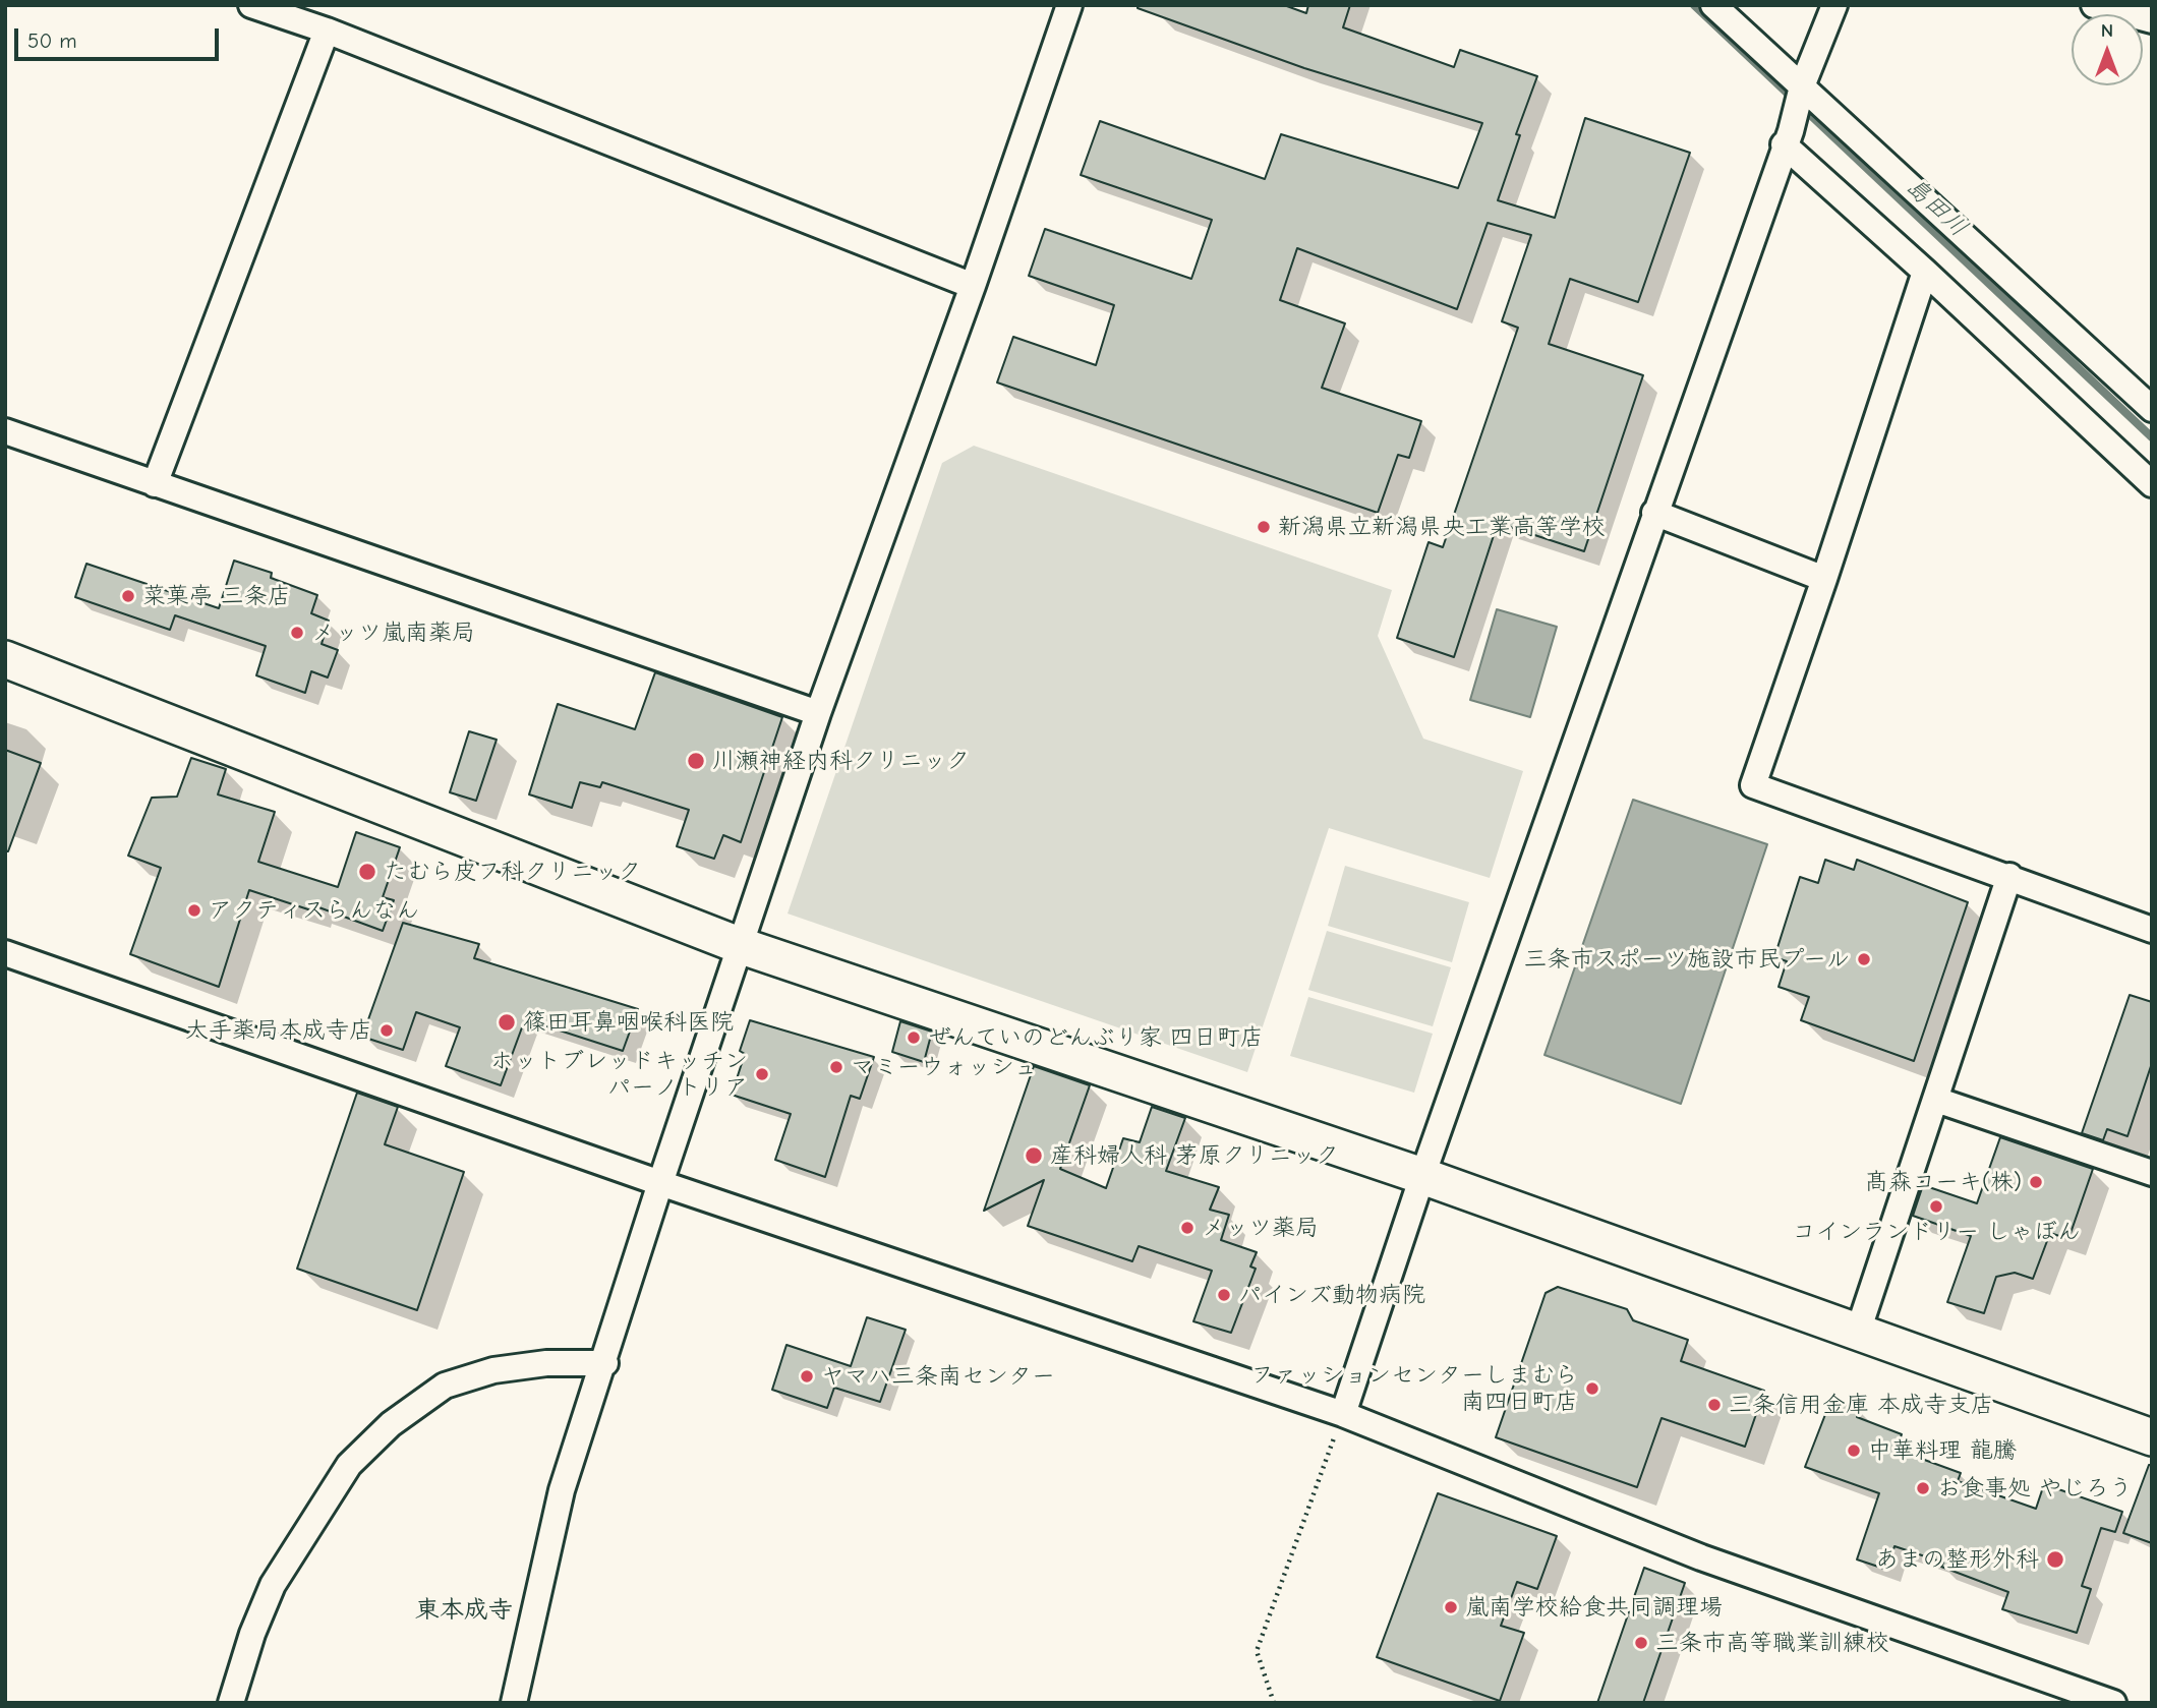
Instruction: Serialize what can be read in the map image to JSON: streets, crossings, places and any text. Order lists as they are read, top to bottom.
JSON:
{
  "districts": ["東本成寺"],
  "water": ["島田川"],
  "places": [
    "新潟県立新潟県央工業高等学校",
    "菜菓亭 三条店",
    "メッツ嵐南薬局",
    "川瀬神経内科クリニック",
    "たむら皮フ科クリニック",
    "アクティスらんなん",
    "三条市スポーツ施設市民プール",
    "篠田耳鼻咽喉科医院",
    "大手薬局本成寺店",
    "ぜんていのどんぶり家 四日町店",
    "マミーウォッシュ",
    "ホットブレッドキッチン パーノトリア",
    "産科婦人科 茅原クリニック",
    "髙森コーキ(株)",
    "コインランドリー しゃぼん",
    "メッツ薬局",
    "パインズ動物病院",
    "ヤマハ三条南センター",
    "ファッションセンターしまむら 南四日町店",
    "三条信用金庫 本成寺支店",
    "中華料理 龍騰",
    "お食事処 やじろう",
    "あまの整形外科",
    "嵐南学校給食共同調理場",
    "三条市高等職業訓練校"
  ],
  "scale_bar": "50 m",
  "north": "top"
}
